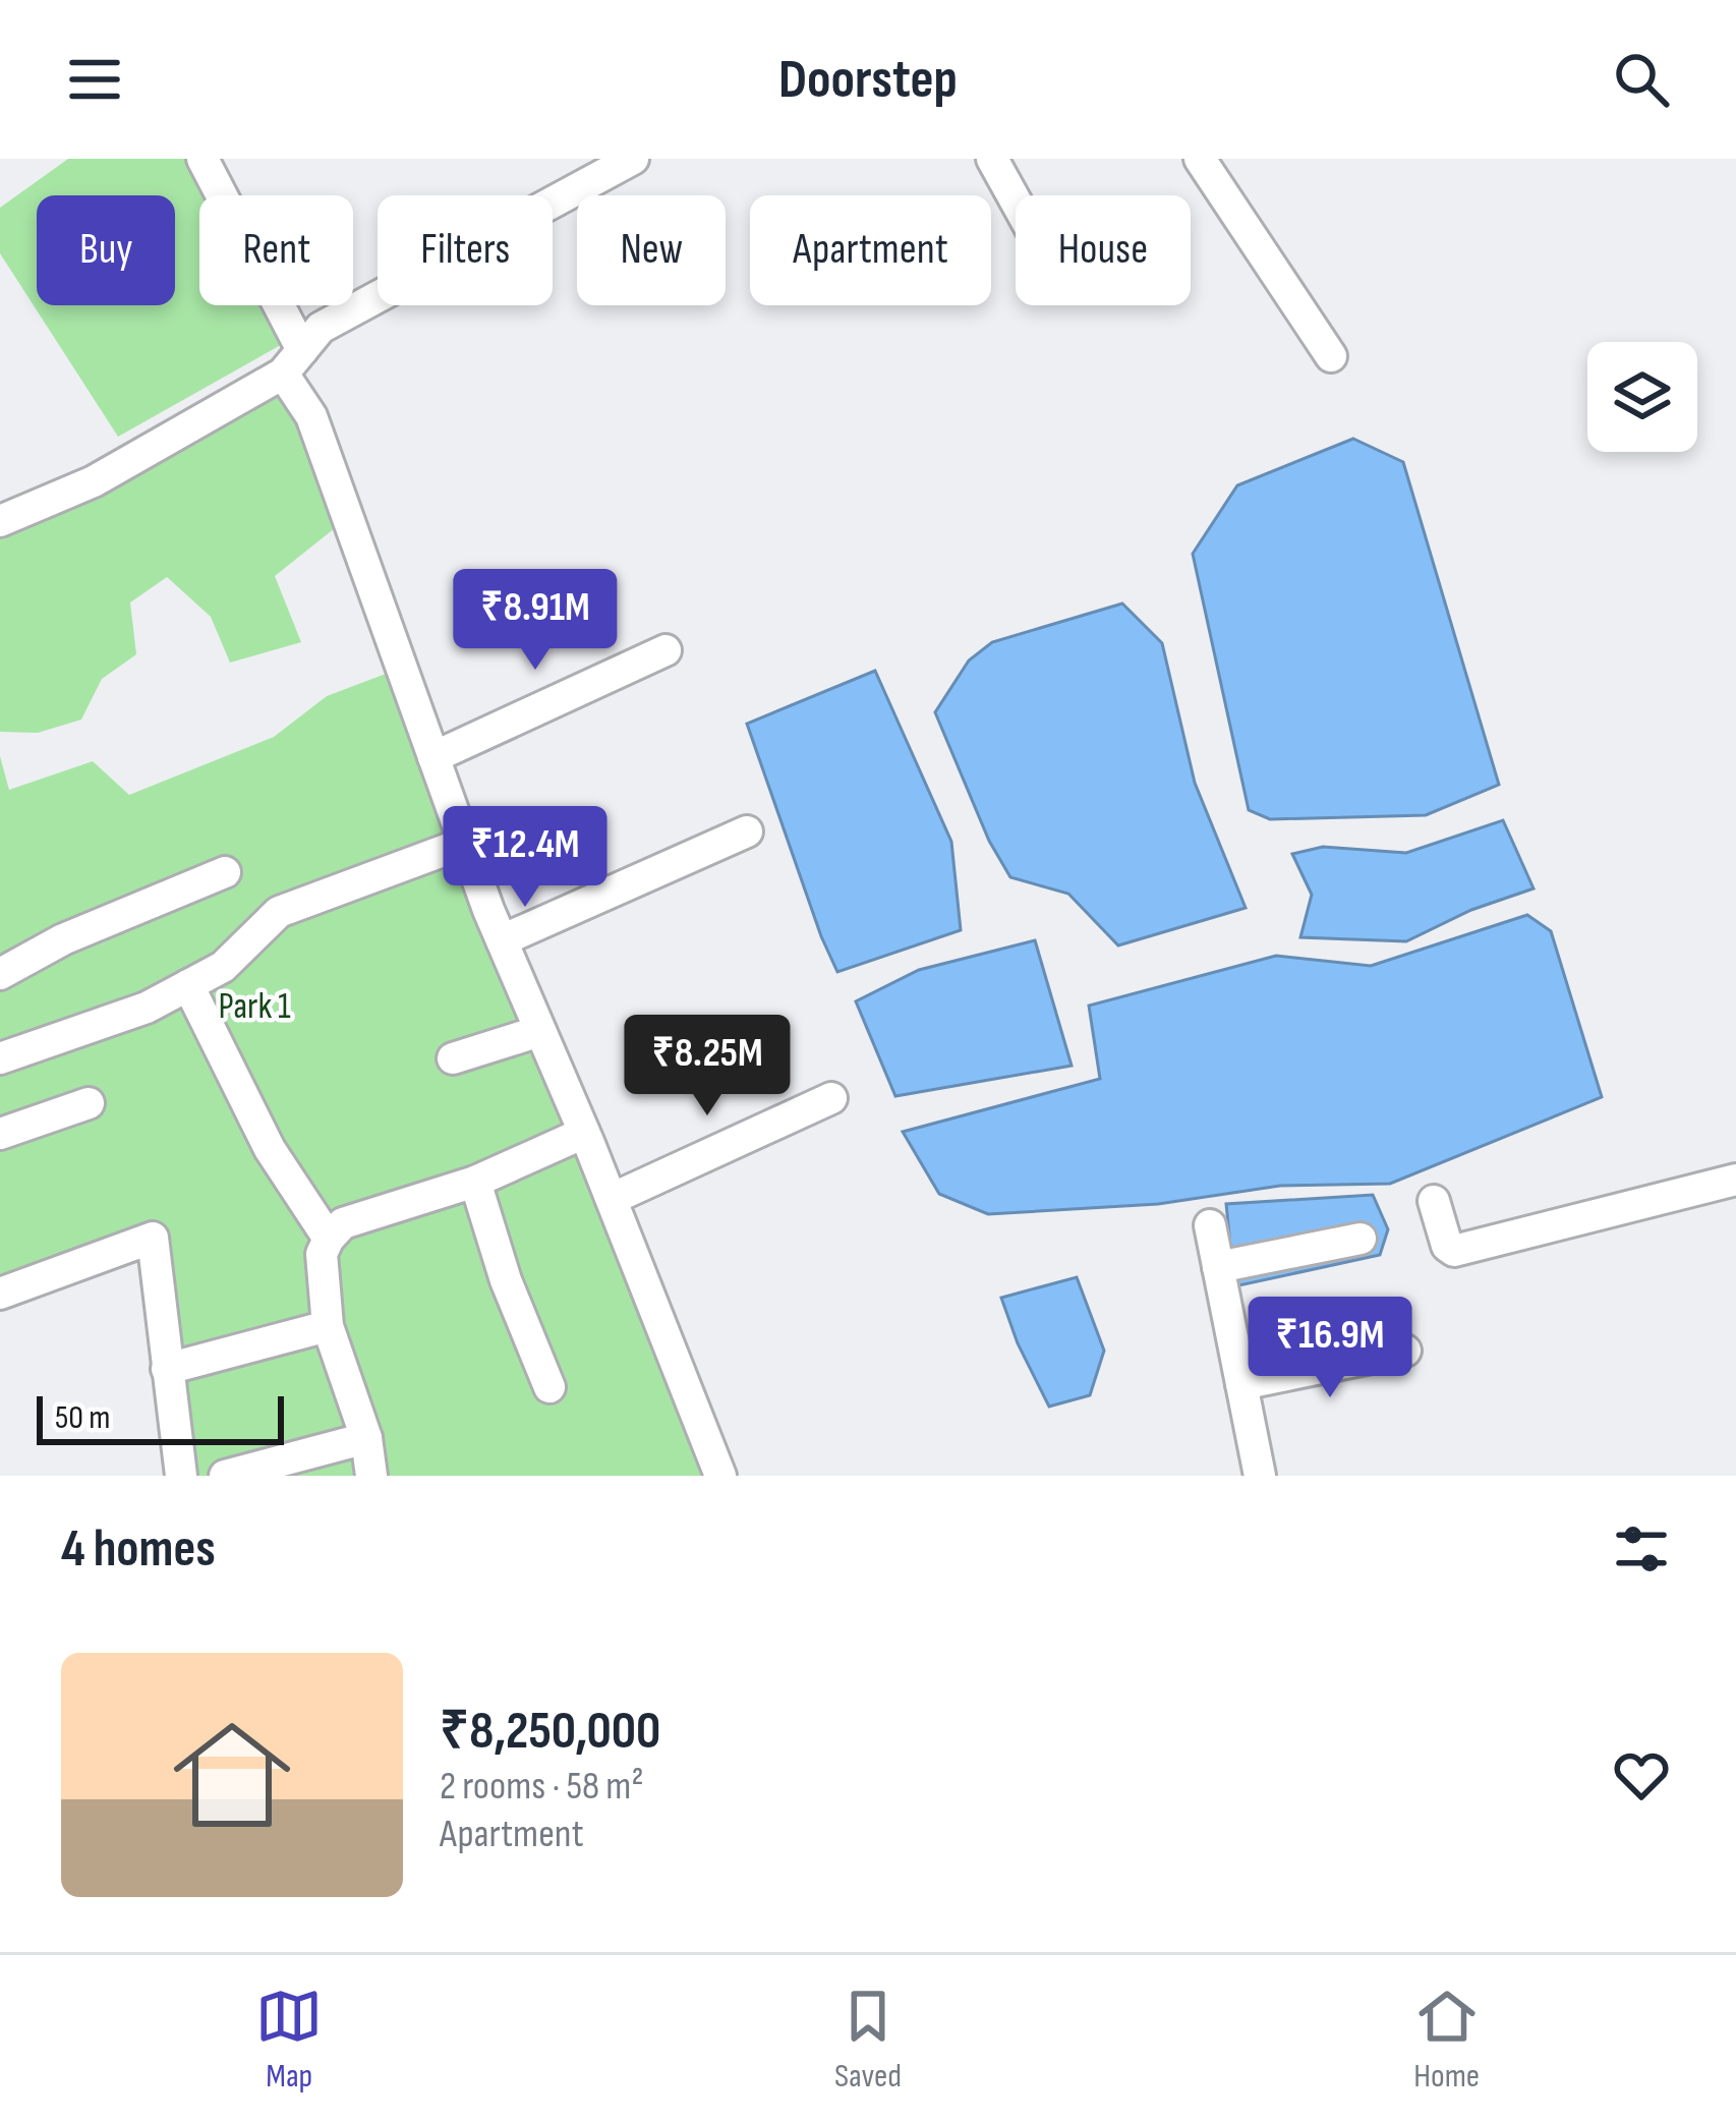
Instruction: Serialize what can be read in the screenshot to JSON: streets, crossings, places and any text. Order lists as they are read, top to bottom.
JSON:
{
  "parks": ["Park 1"],
  "scale_bar": "50 m",
  "page": {
    "header": "Doorstep",
    "chip": [
      "Buy",
      "Rent",
      "Filters",
      "New",
      "Apartment",
      "House"
    ],
    "price": [
      "₹8.91M",
      "₹12.4M",
      "₹8.25M",
      "₹16.9M"
    ],
    "scale": "50 m",
    "heading": "4 homes",
    "list": [
      {
        "name": "₹8,250,000",
        "note": "2 rooms · 58 m² · Apartment"
      }
    ],
    "tabs": ["Map", "Saved", "Home"]
  }
}
